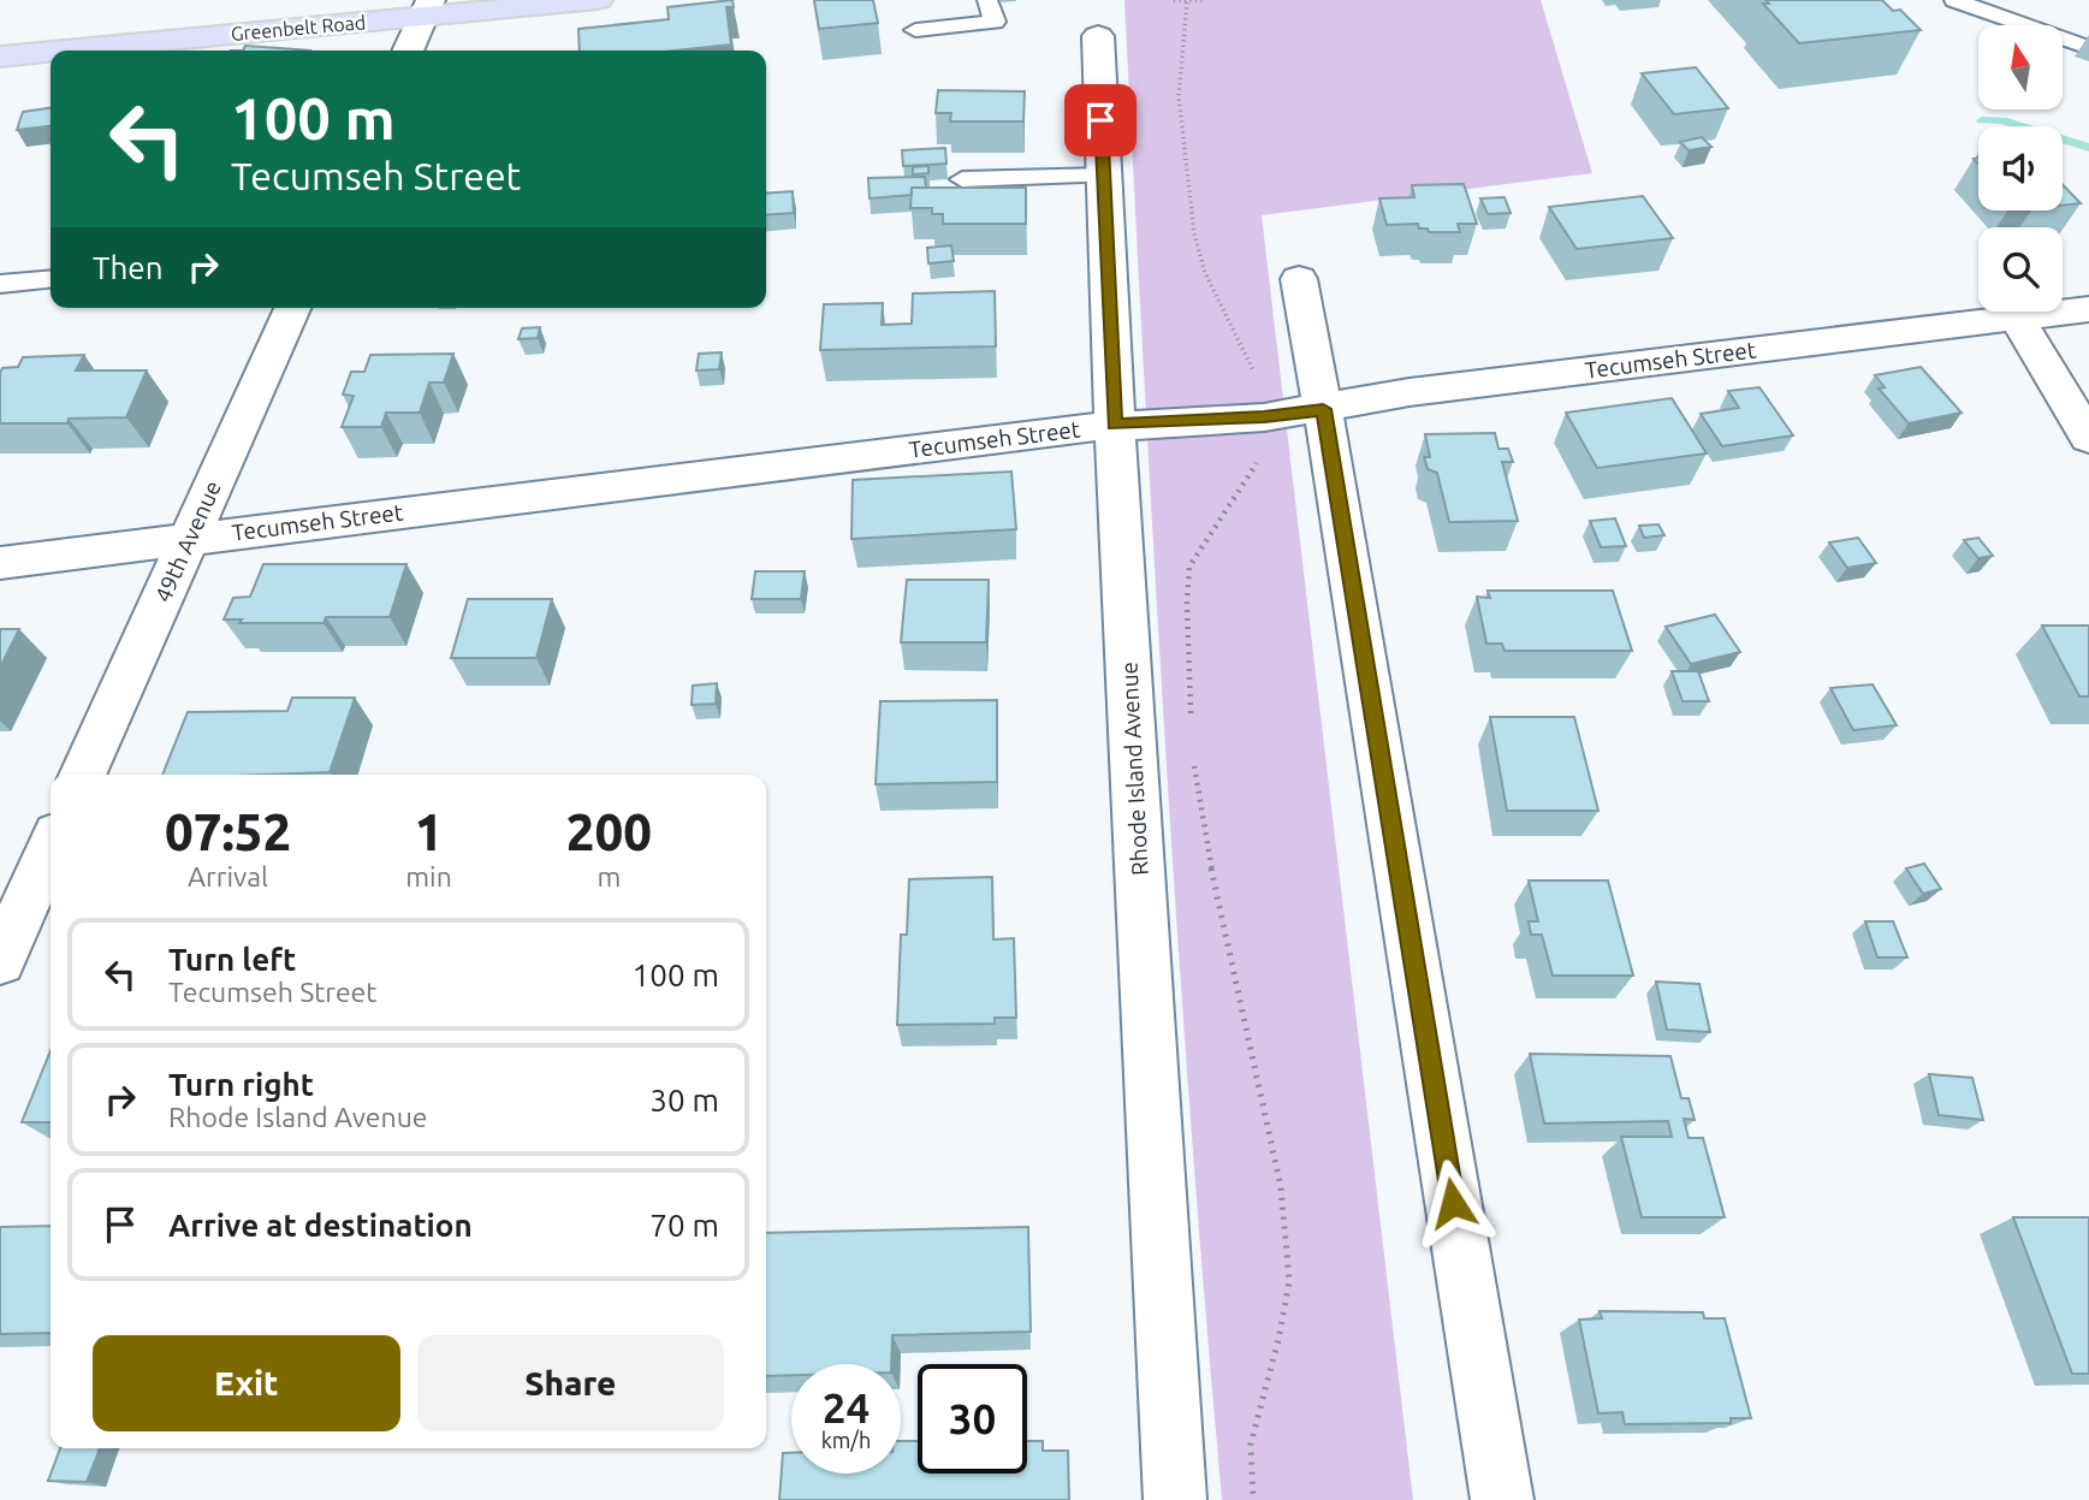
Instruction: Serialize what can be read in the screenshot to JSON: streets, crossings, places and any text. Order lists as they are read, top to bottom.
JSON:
{
  "streets": {
    "main road": ["Greenbelt Road"],
    "street": ["Tecumseh Street", "49th Avenue", "Rhode Island Avenue"]
  },
  "crossings": [
    ["Tecumseh Street", "49th Avenue"],
    ["Tecumseh Street", "Rhode Island Avenue"]
  ],
  "north": "top",
  "page": {
    "turn": ["100 m", "Tecumseh Street"],
    "then": "Then",
    "eta": [
      "07:52",
      "Arrival",
      "1",
      "min",
      "200",
      "m"
    ],
    "list": [
      {
        "name": "Turn left",
        "note": "Tecumseh Street",
        "value": "100 m"
      },
      {
        "name": "Turn right",
        "note": "Rhode Island Avenue",
        "value": "30 m"
      },
      {
        "name": "Arrive at destination",
        "value": "70 m"
      }
    ],
    "buttons": ["Exit", "Share"],
    "speed": "24 km/h",
    "limit": "30"
  }
}
